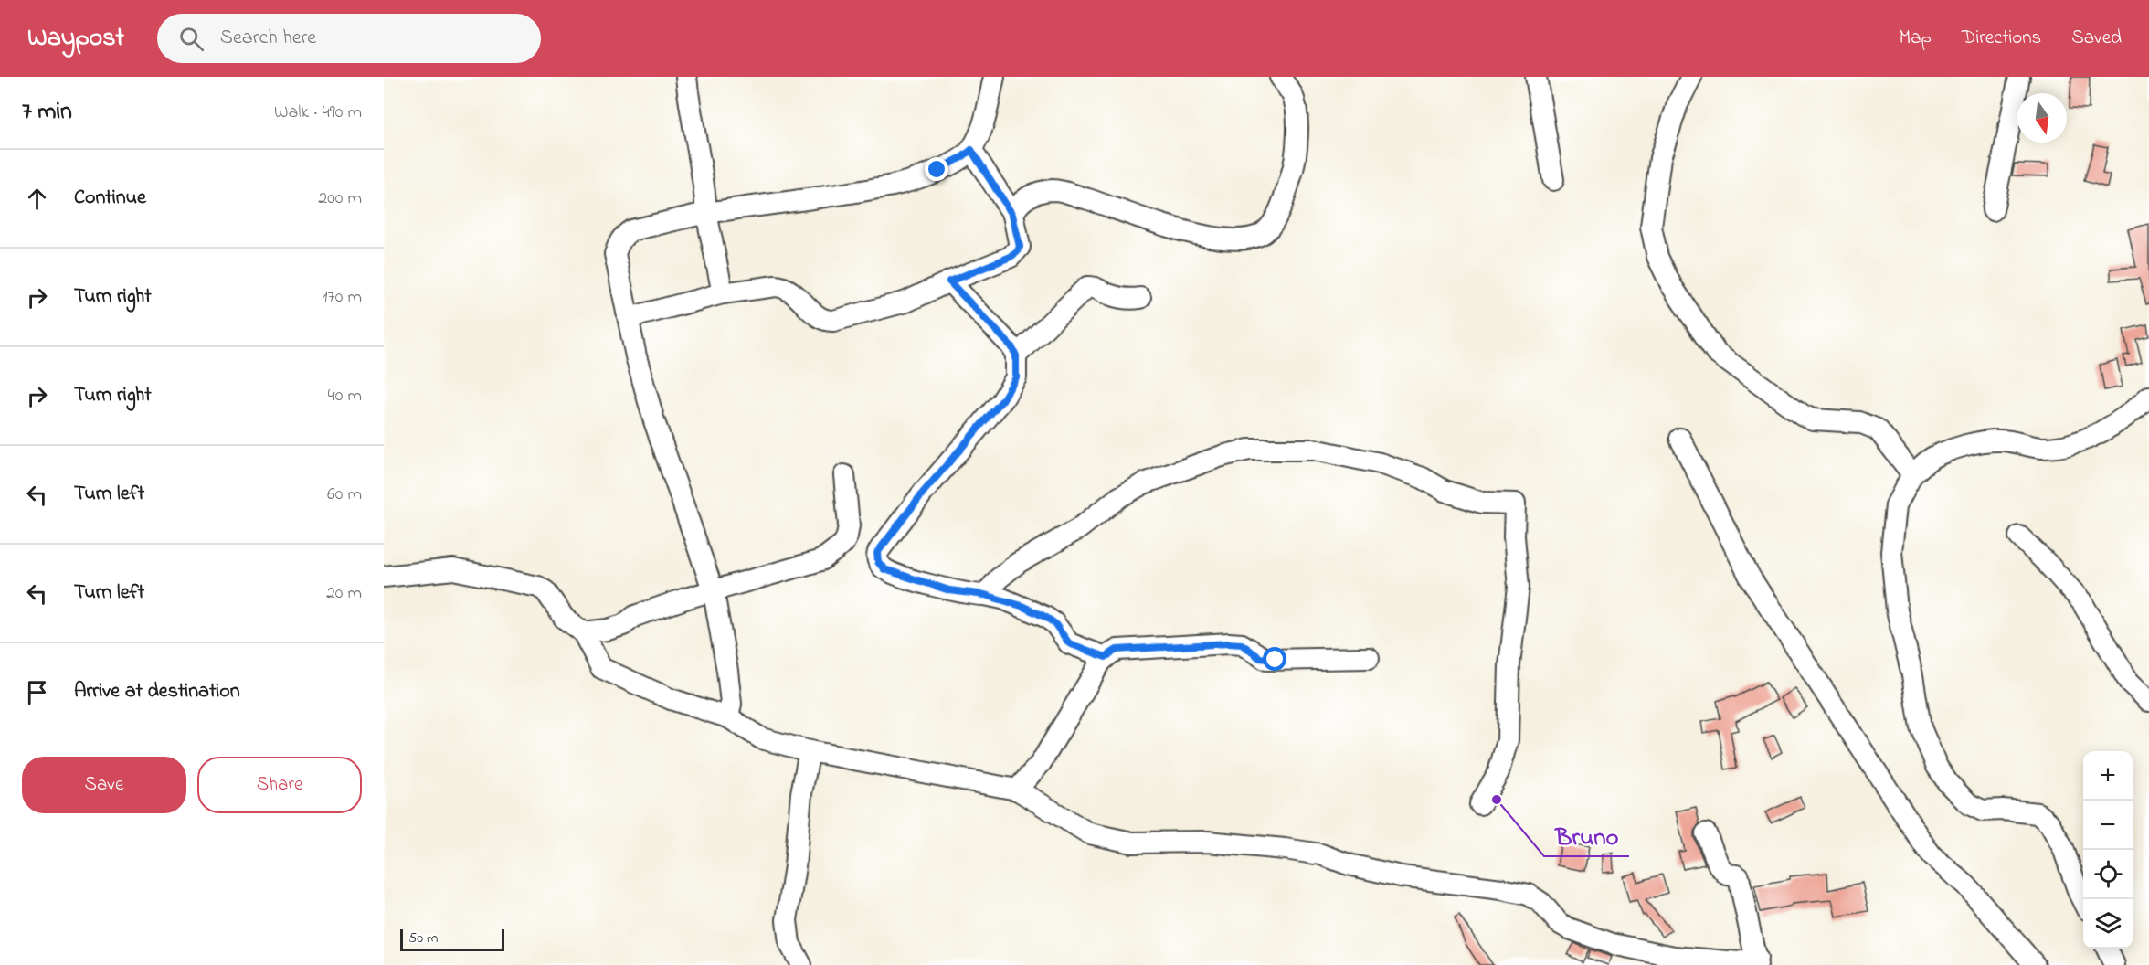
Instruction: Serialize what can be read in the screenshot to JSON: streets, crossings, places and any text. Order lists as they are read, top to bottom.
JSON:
{
  "places": ["Bruno"],
  "scale_bar": "50 m",
  "north": "bottom",
  "page": {
    "header": "Waypost",
    "search": "Search here",
    "nav": ["Map", "Directions", "Saved"],
    "heading": ["7 min", "Walk · 490 m"],
    "list": [
      ["Continue", "200 m"],
      ["Turn right", "170 m"],
      ["Turn right", "40 m"],
      ["Turn left", "60 m"],
      ["Turn left", "20 m"],
      "Arrive at destination"
    ],
    "buttons": ["Save", "Share"],
    "map_buttons": ["+", "−"],
    "scale": "50 m"
  }
}
